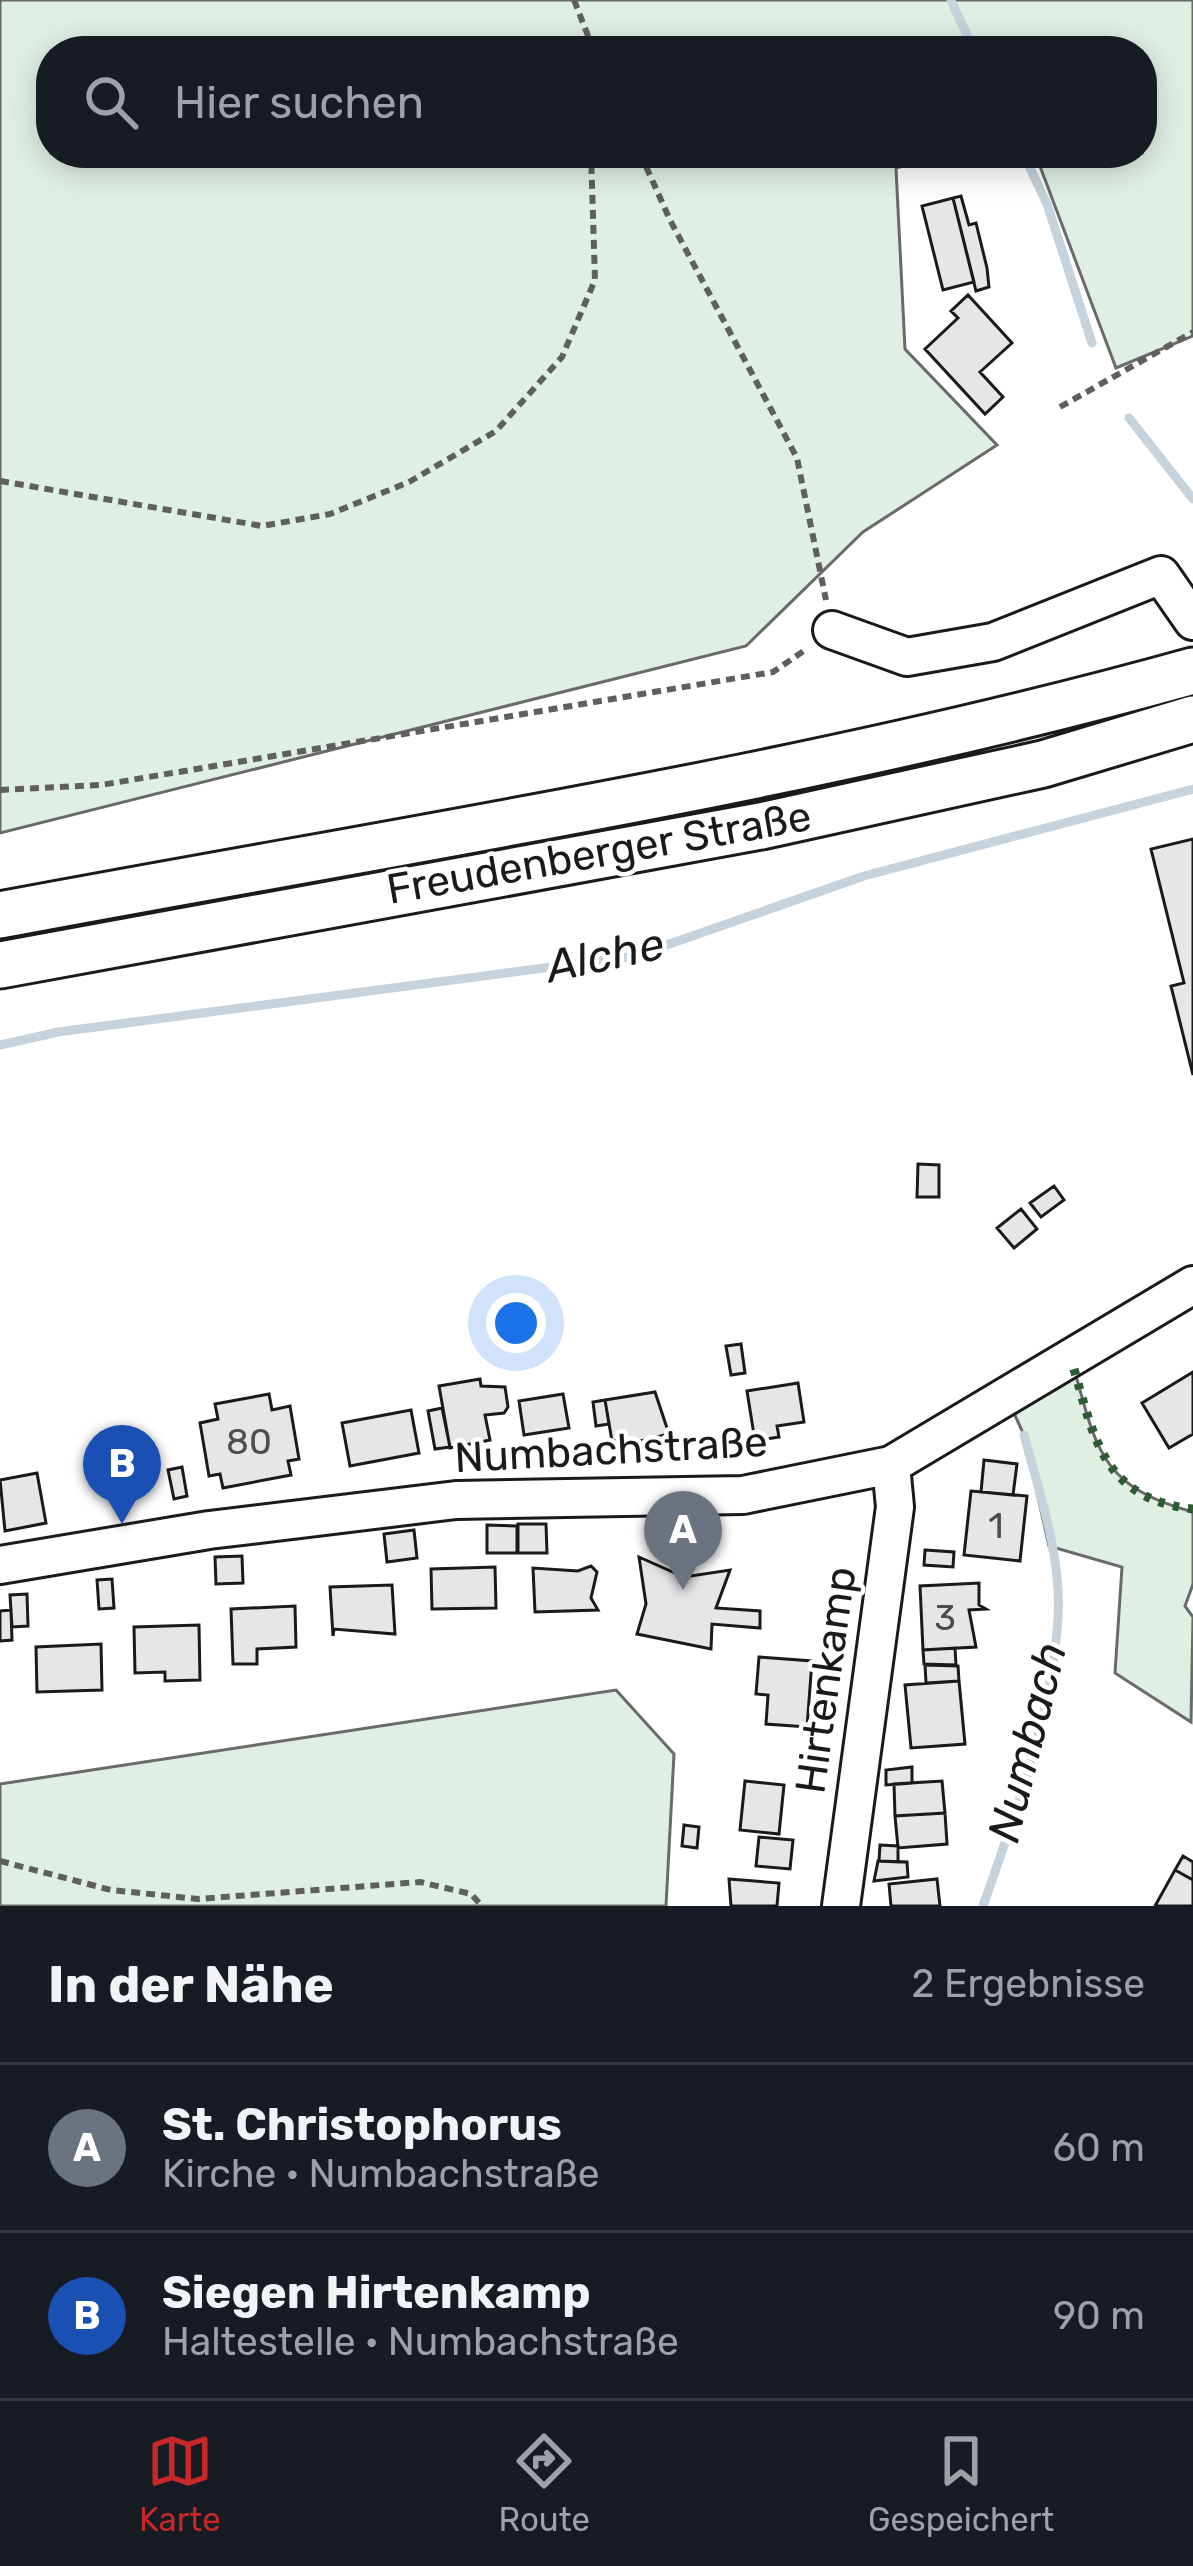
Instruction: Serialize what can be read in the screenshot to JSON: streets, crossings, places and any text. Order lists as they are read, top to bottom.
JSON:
{
  "streets": {
    "main road": ["Freudenberger Straße"],
    "street": ["Numbachstraße", "Hirtenkamp"]
  },
  "crossings": [
    ["Numbachstraße", "Hirtenkamp"]
  ],
  "water": ["Alche", "Numbach"],
  "house_numbers": ["80", "1", "3"],
  "page": {
    "search": "Hier suchen",
    "pins": ["B", "A"],
    "heading": ["In der Nähe", "2 Ergebnisse"],
    "list": [
      {
        "mark": "A",
        "name": "St. Christophorus",
        "note": "Kirche · Numbachstraße",
        "value": "60 m"
      },
      {
        "mark": "B",
        "name": "Siegen Hirtenkamp",
        "note": "Haltestelle · Numbachstraße",
        "value": "90 m"
      }
    ],
    "nav": ["Karte", "Route", "Gespeichert"]
  }
}
